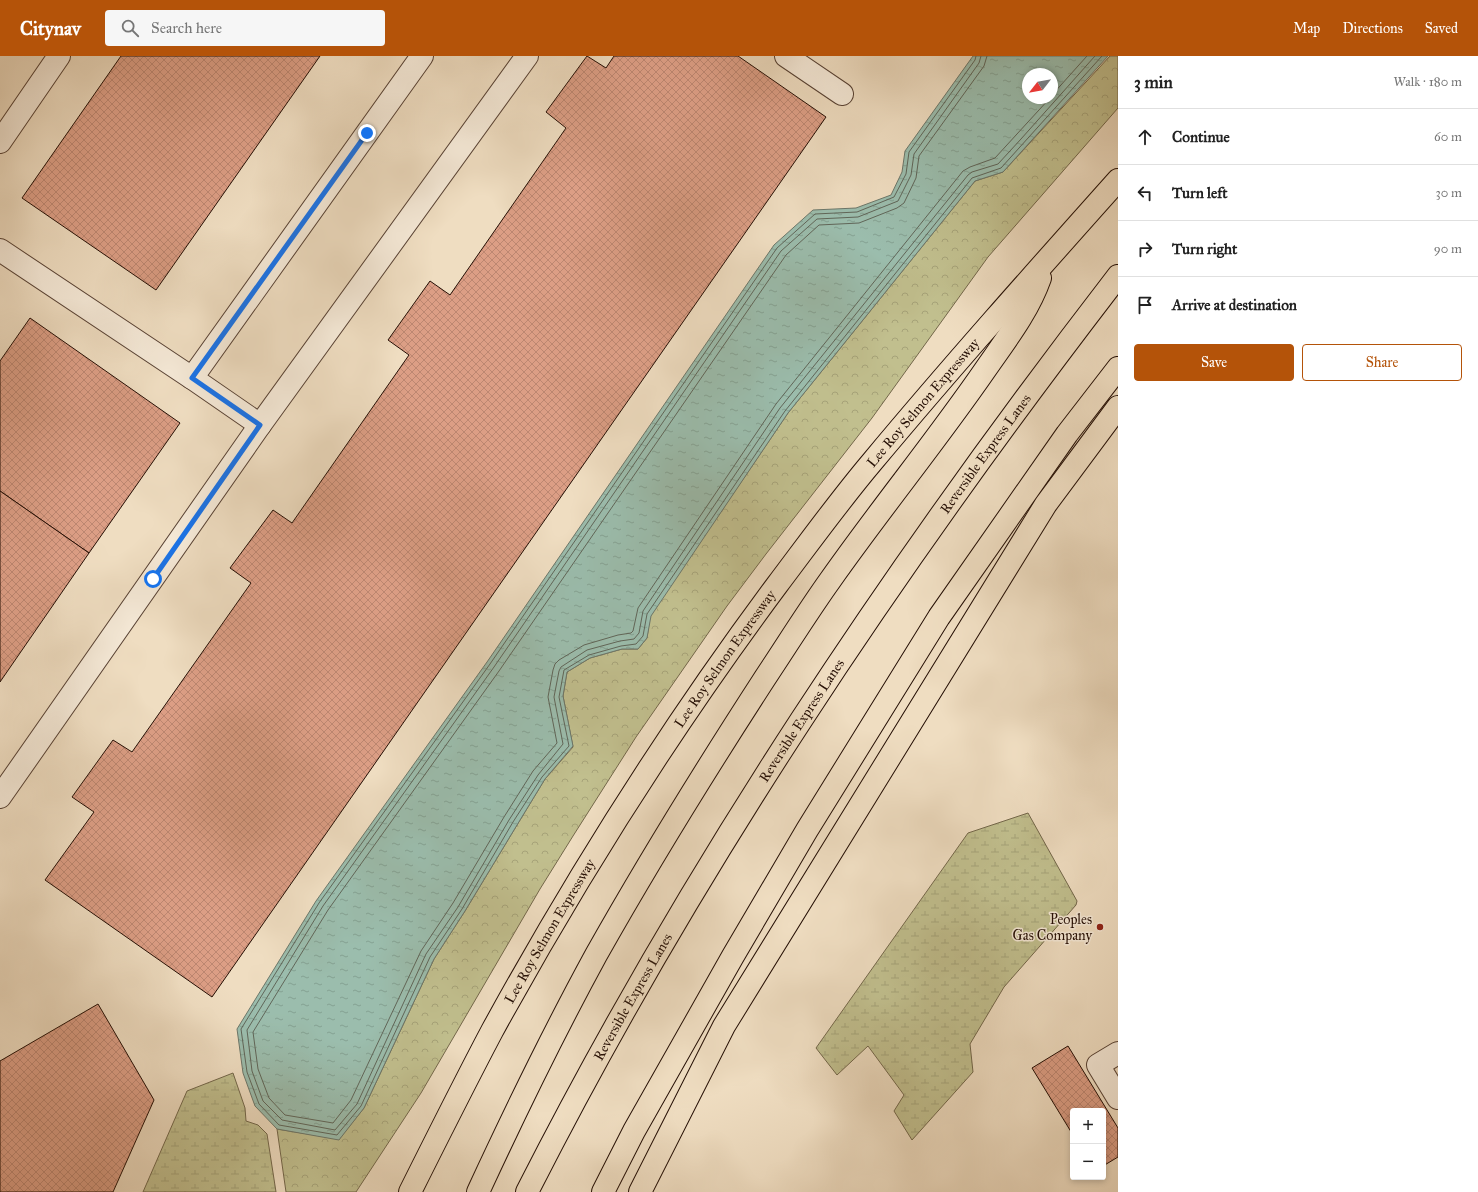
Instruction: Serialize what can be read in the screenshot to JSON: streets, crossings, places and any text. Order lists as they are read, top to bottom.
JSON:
{
  "streets": {
    "highway": ["Lee Roy Selmon Expressway", "Reversible Express Lanes"]
  },
  "places": ["Peoples Gas Company"],
  "north": "bottom left",
  "page": {
    "header": "Citynav",
    "search": "Search here",
    "nav": ["Map", "Directions", "Saved"],
    "heading": ["3 min", "Walk · 180 m"],
    "list": [
      ["Continue", "60 m"],
      ["Turn left", "30 m"],
      ["Turn right", "90 m"],
      "Arrive at destination"
    ],
    "buttons": ["Save", "Share"],
    "map_buttons": ["+", "−"]
  }
}
